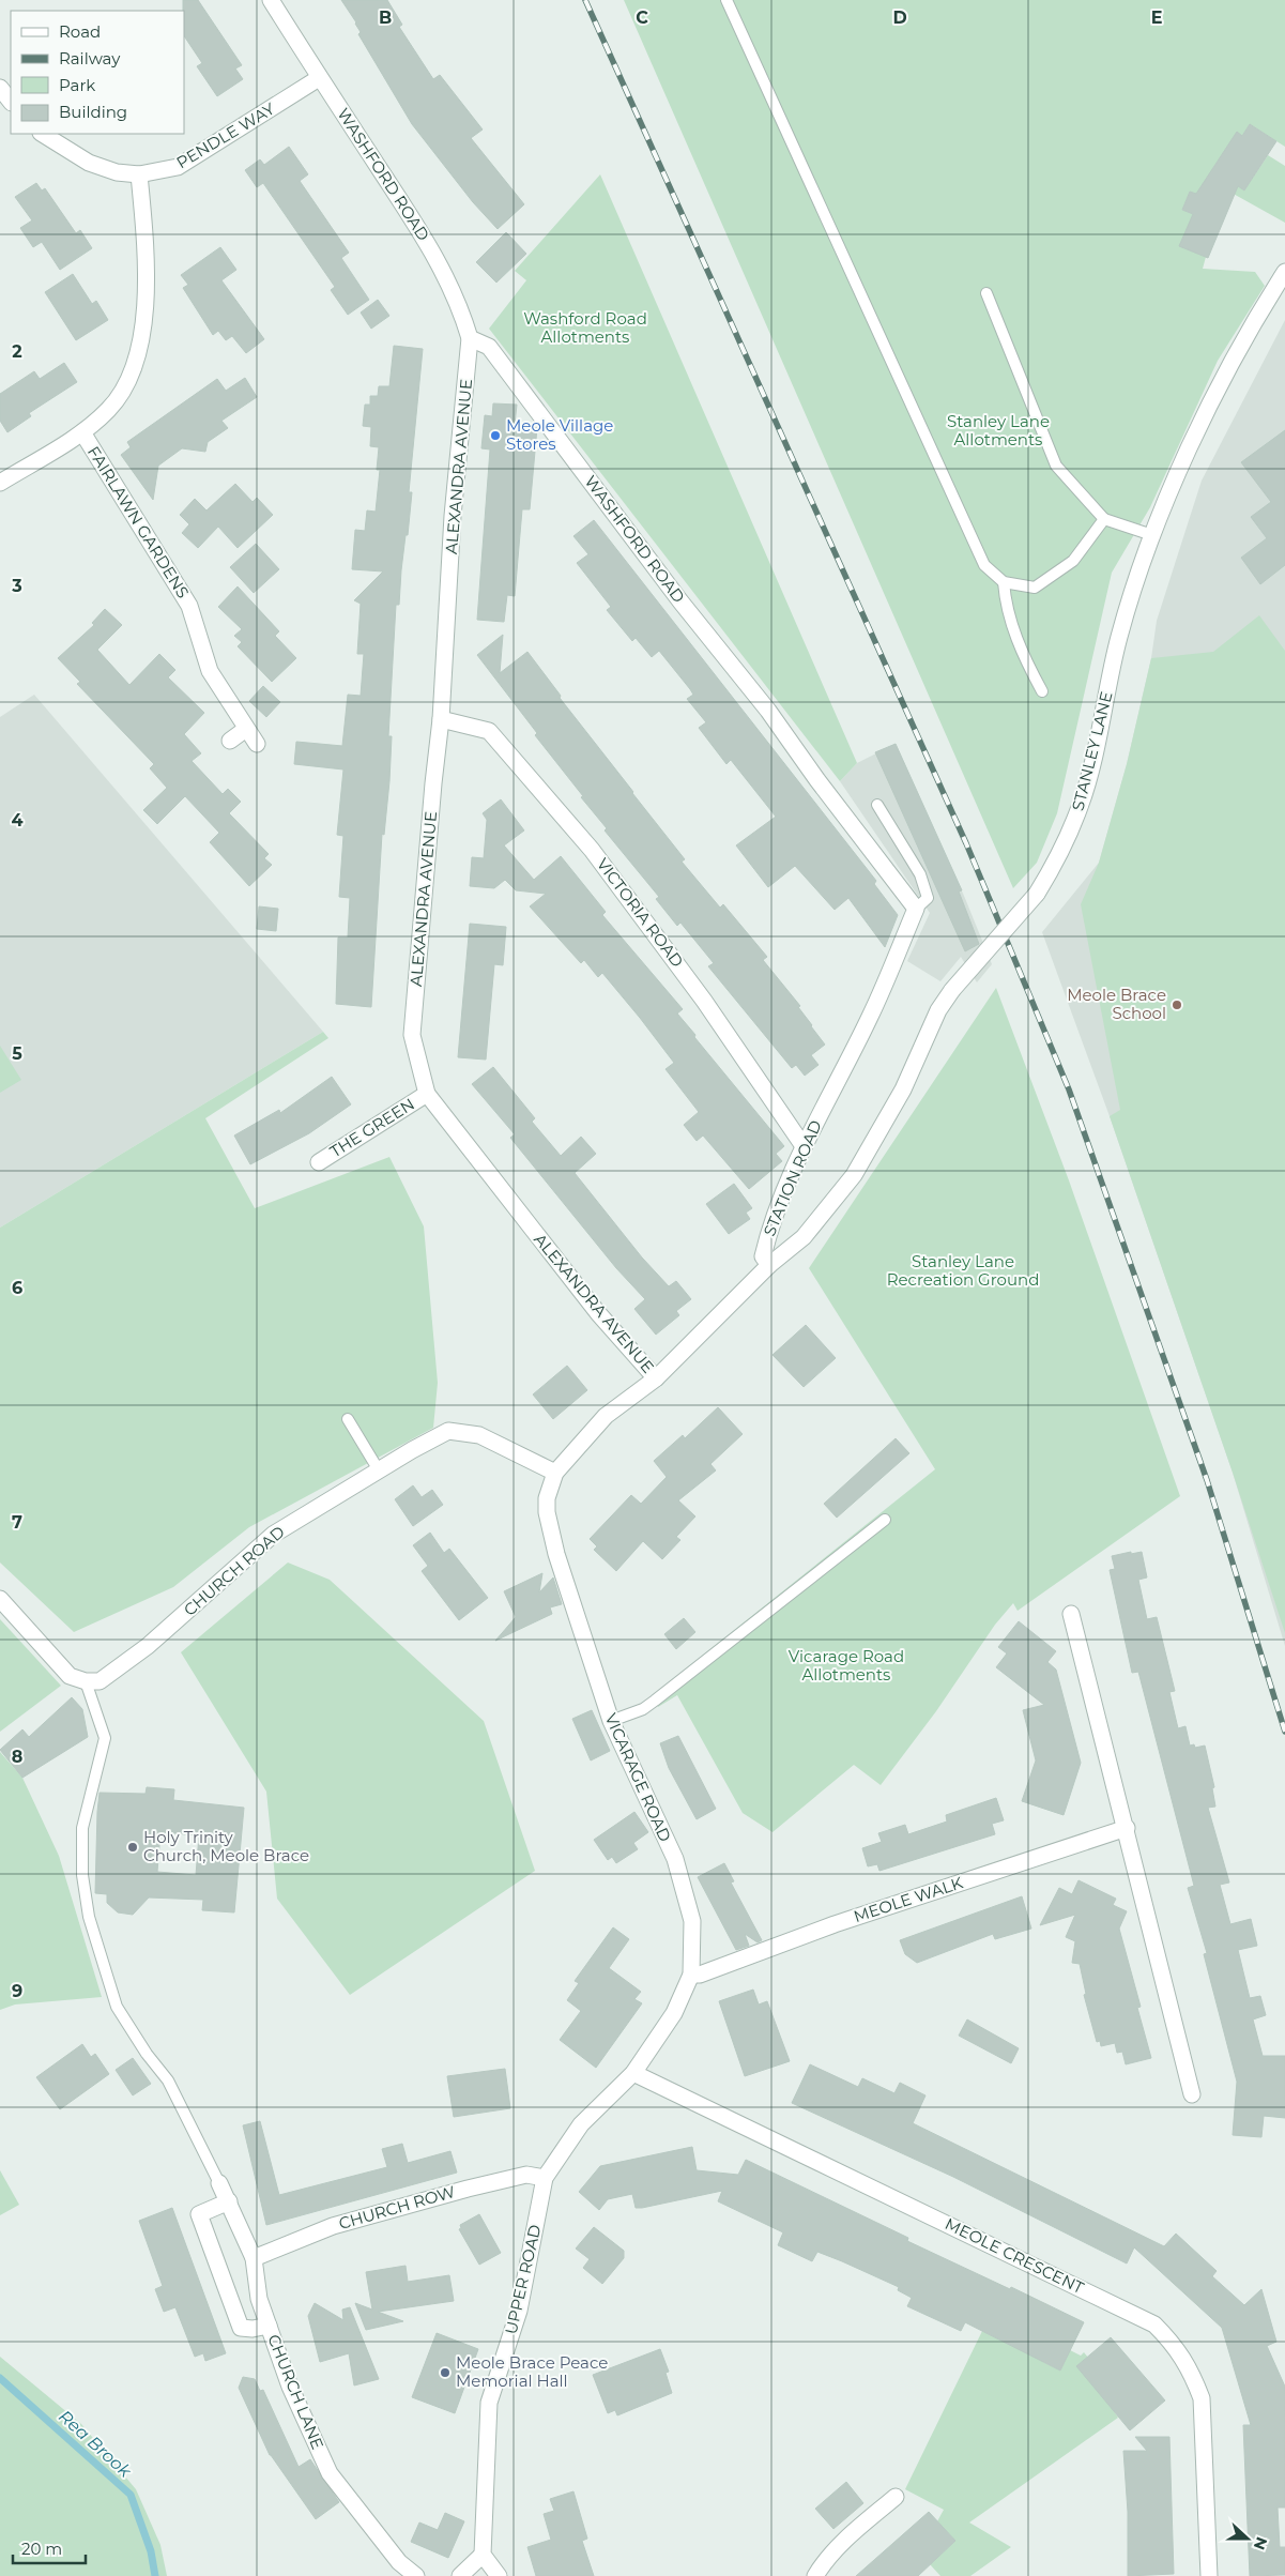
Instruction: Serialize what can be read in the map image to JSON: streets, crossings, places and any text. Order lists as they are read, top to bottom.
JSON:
{
  "streets": {
    "street": [
      "PENDLE WAY",
      "WASHFORD ROAD",
      "ALEXANDRA AVENUE",
      "FAIRLAWN GARDENS",
      "STANLEY LANE",
      "VICTORIA ROAD",
      "THE GREEN",
      "STATION ROAD",
      "CHURCH ROAD",
      "VICARAGE ROAD",
      "MEOLE WALK",
      "CHURCH ROW",
      "MEOLE CRESCENT",
      "UPPER ROAD",
      "CHURCH LANE"
    ]
  },
  "crossings": [
    ["PENDLE WAY", "WASHFORD ROAD"],
    ["WASHFORD ROAD", "ALEXANDRA AVENUE"],
    ["WASHFORD ROAD", "STATION ROAD"],
    ["ALEXANDRA AVENUE", "VICTORIA ROAD"],
    ["ALEXANDRA AVENUE", "THE GREEN"],
    ["STANLEY LANE", "STATION ROAD"],
    ["VICTORIA ROAD", "STATION ROAD"],
    ["CHURCH ROAD", "VICARAGE ROAD"],
    ["VICARAGE ROAD", "MEOLE WALK"],
    ["VICARAGE ROAD", "MEOLE CRESCENT"],
    ["VICARAGE ROAD", "UPPER ROAD"],
    ["CHURCH ROW", "UPPER ROAD"],
    ["CHURCH ROW", "CHURCH LANE"],
    ["MEOLE CRESCENT", "UPPER ROAD"]
  ],
  "water": ["Rea Brook"],
  "parks": [
    "Washford Road Allotments",
    "Stanley Lane Allotments",
    "Stanley Lane Recreation Ground",
    "Vicarage Road Allotments"
  ],
  "places": [
    "Meole Village Stores",
    "Meole Brace School",
    "Holy Trinity Church, Meole Brace",
    "Meole Brace Peace Memorial Hall"
  ],
  "legend": [
    "Road",
    "Railway",
    "Park",
    "Building"
  ],
  "scale_bar": "20 m",
  "north": "right",
  "grid": {
    "columns": [
      "B",
      "C",
      "D",
      "E"
    ],
    "rows": [
      "2",
      "3",
      "4",
      "5",
      "6",
      "7",
      "8",
      "9"
    ]
  }
}
